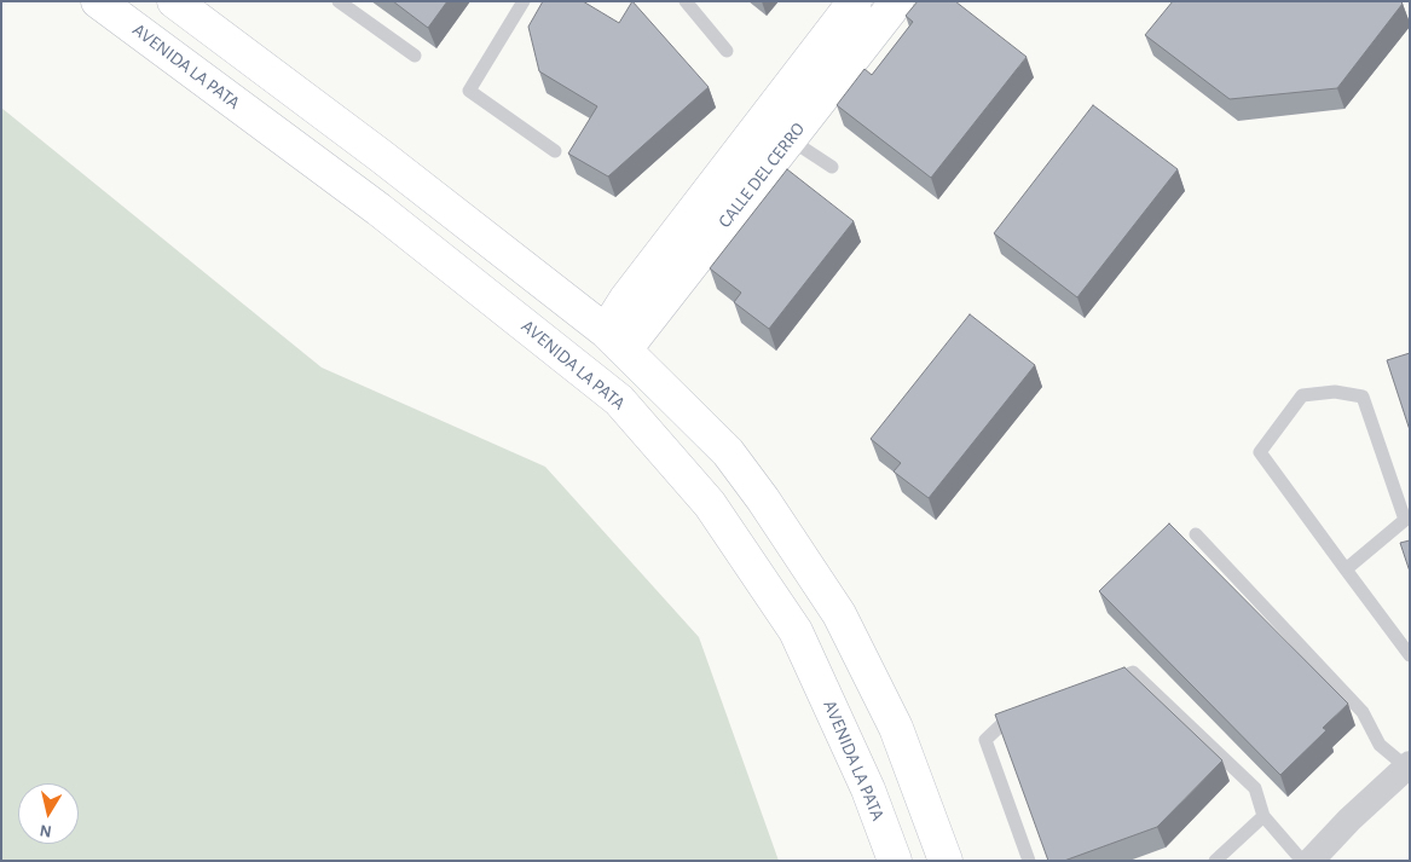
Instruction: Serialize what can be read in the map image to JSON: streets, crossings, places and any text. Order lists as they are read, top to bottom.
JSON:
{
  "streets": {
    "main road": ["AVENIDA LA PATA", "CALLE DEL CERRO"]
  },
  "north": "bottom"
}
